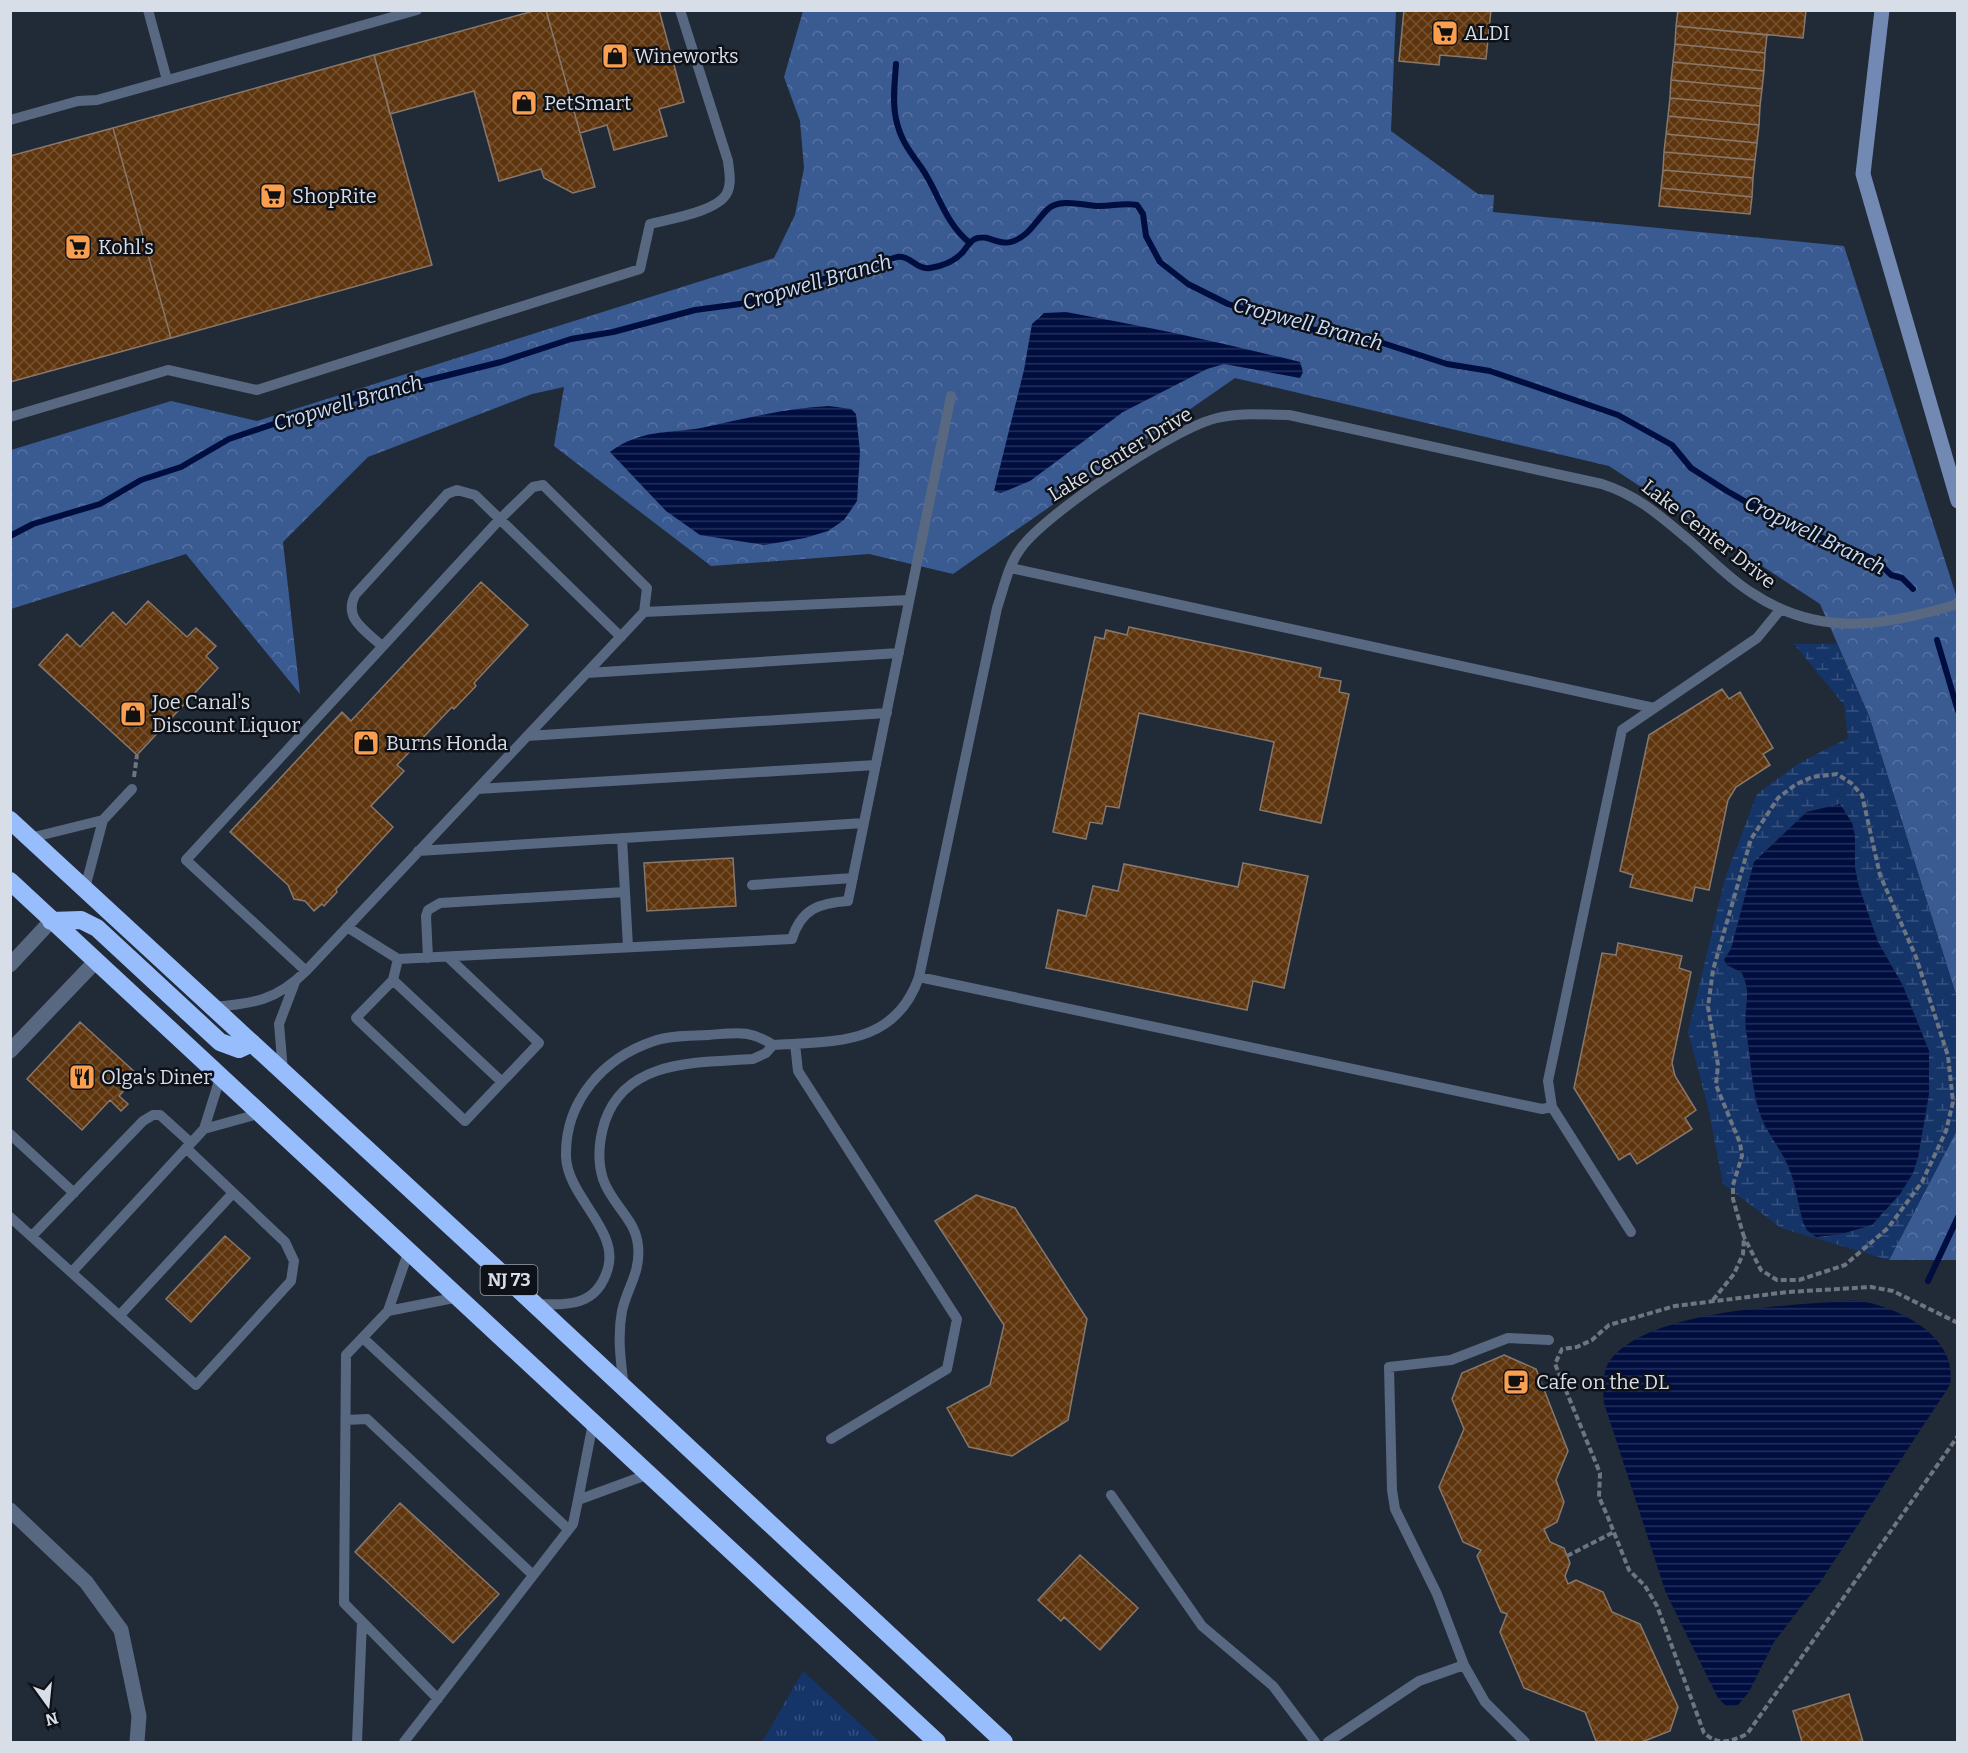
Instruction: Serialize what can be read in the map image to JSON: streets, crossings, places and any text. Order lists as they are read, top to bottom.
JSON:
{
  "streets": {
    "highway": ["NJ 73"],
    "lane": ["Lake Center Drive"]
  },
  "crossings": [
    ["Lake Center Drive", "NJ 73"]
  ],
  "water": ["Cropwell Branch"],
  "places": {
    "supermarket": ["ALDI", "ShopRite", "Kohl's"],
    "shop": [
      "Wineworks",
      "PetSmart",
      "Joe Canal's Discount Liquor",
      "Burns Honda"
    ],
    "restaurant": ["Olga's Diner"],
    "cafe": ["Cafe on the DL"]
  },
  "north": "bottom"
}
